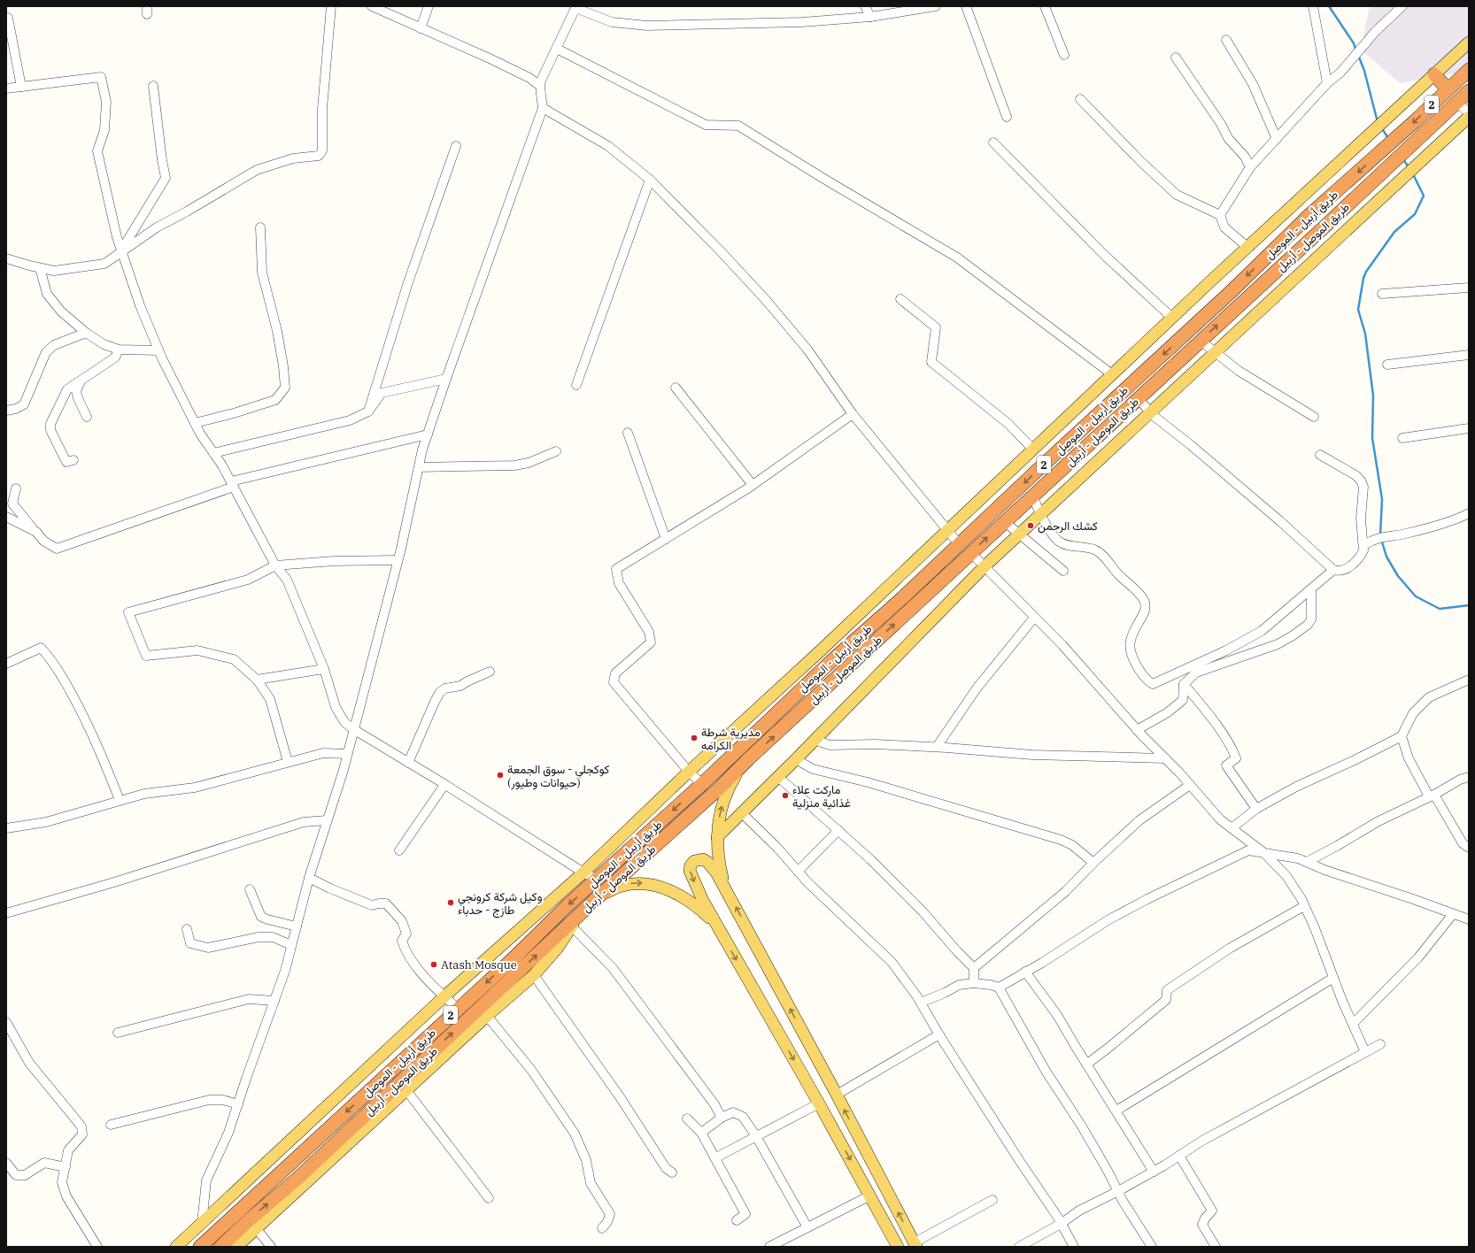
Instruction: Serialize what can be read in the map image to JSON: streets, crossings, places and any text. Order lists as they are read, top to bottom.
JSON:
{
  "streets": {
    "highway": ["2", "طريق أربيل - الموصل", "طريق الموصل - أربيل"]
  },
  "one_way": ["طريق أربيل - الموصل", "طريق الموصل - أربيل"],
  "places": [
    "كشك الرحمن",
    "مديرية شرطة الكرامه",
    "كوكجلي - سوق الجمعة (حيوانات وطيور)",
    "ماركت علاء غذائية منزلية",
    "وكيل شركة كرونجي طازج - حدباء",
    "Atash Mosque"
  ]
}
